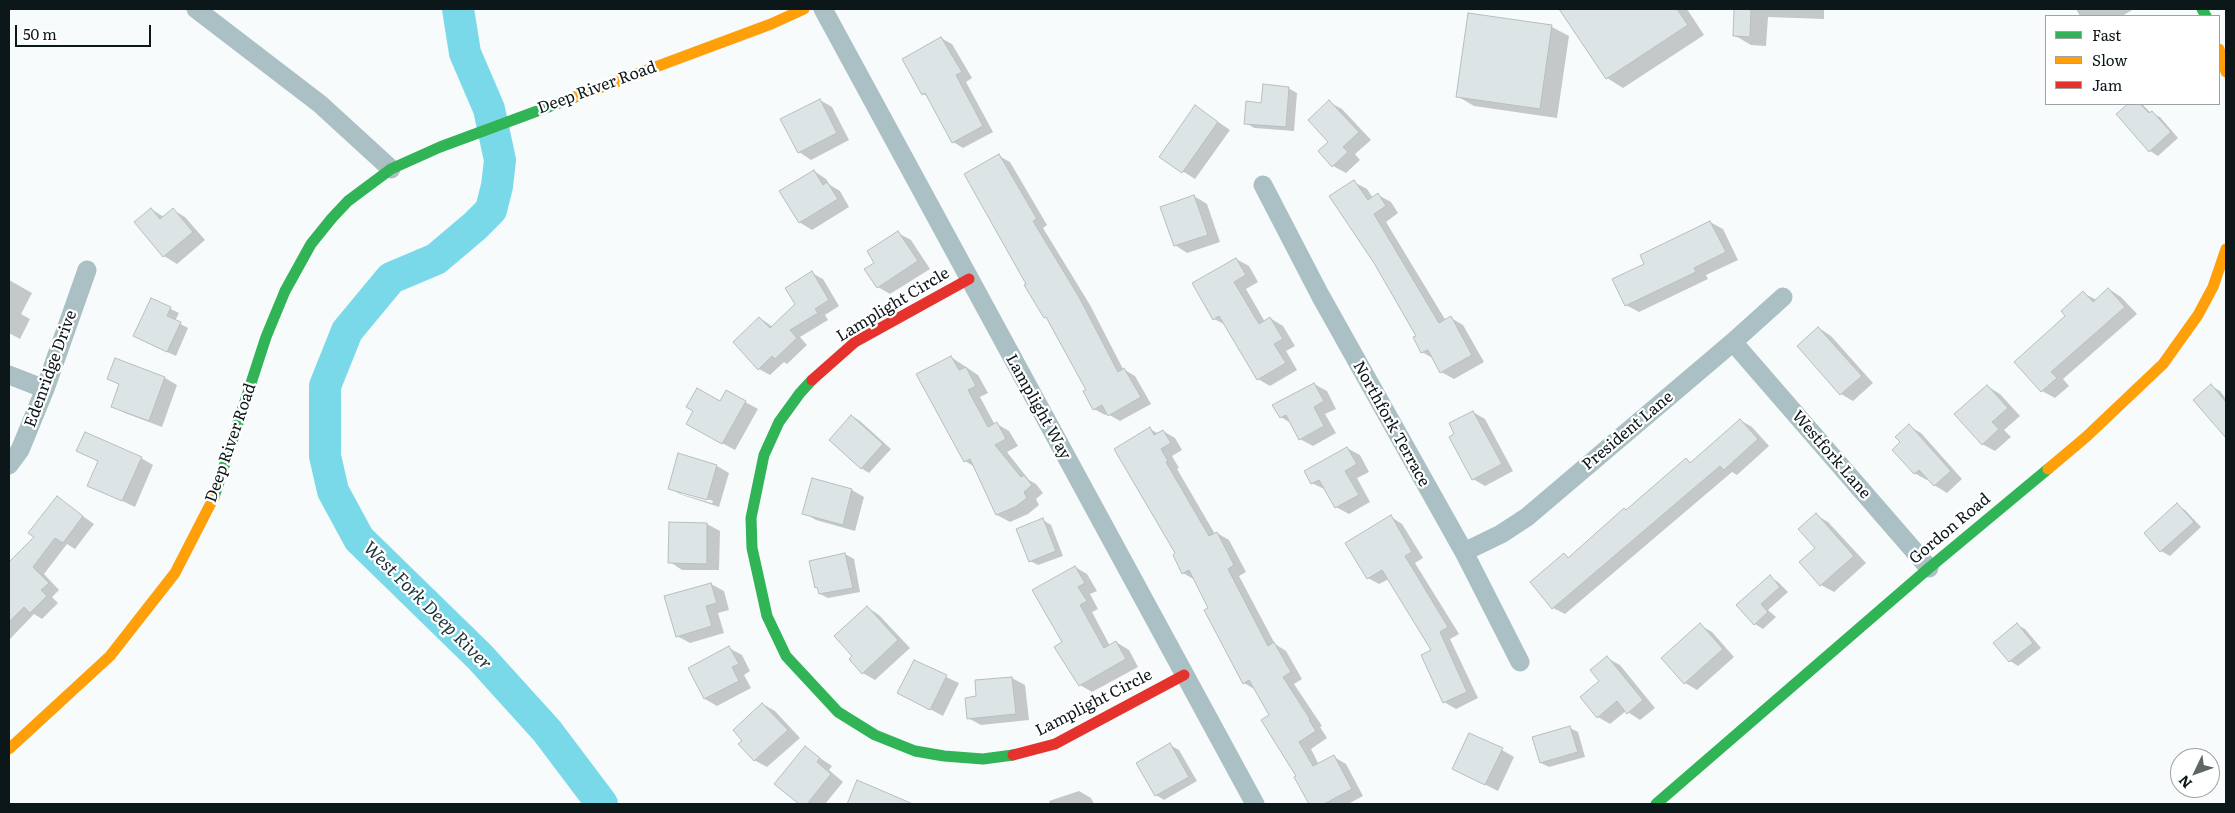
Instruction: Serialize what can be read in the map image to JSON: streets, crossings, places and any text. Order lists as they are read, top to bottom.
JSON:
{
  "streets": {
    "street": [
      "Deep River Road",
      "Lamplight Circle",
      "Edenridge Drive",
      "Lamplight Way",
      "Northfork Terrace",
      "President Lane",
      "Westfork Lane",
      "Gordon Road"
    ]
  },
  "crossings": [
    ["Lamplight Circle", "Lamplight Way"],
    ["Northfork Terrace", "President Lane"],
    ["President Lane", "Westfork Lane"],
    ["Westfork Lane", "Gordon Road"]
  ],
  "water": ["West Fork Deep River"],
  "legend": ["Fast", "Slow", "Jam"],
  "scale_bar": "50 m",
  "north": "bottom left"
}
